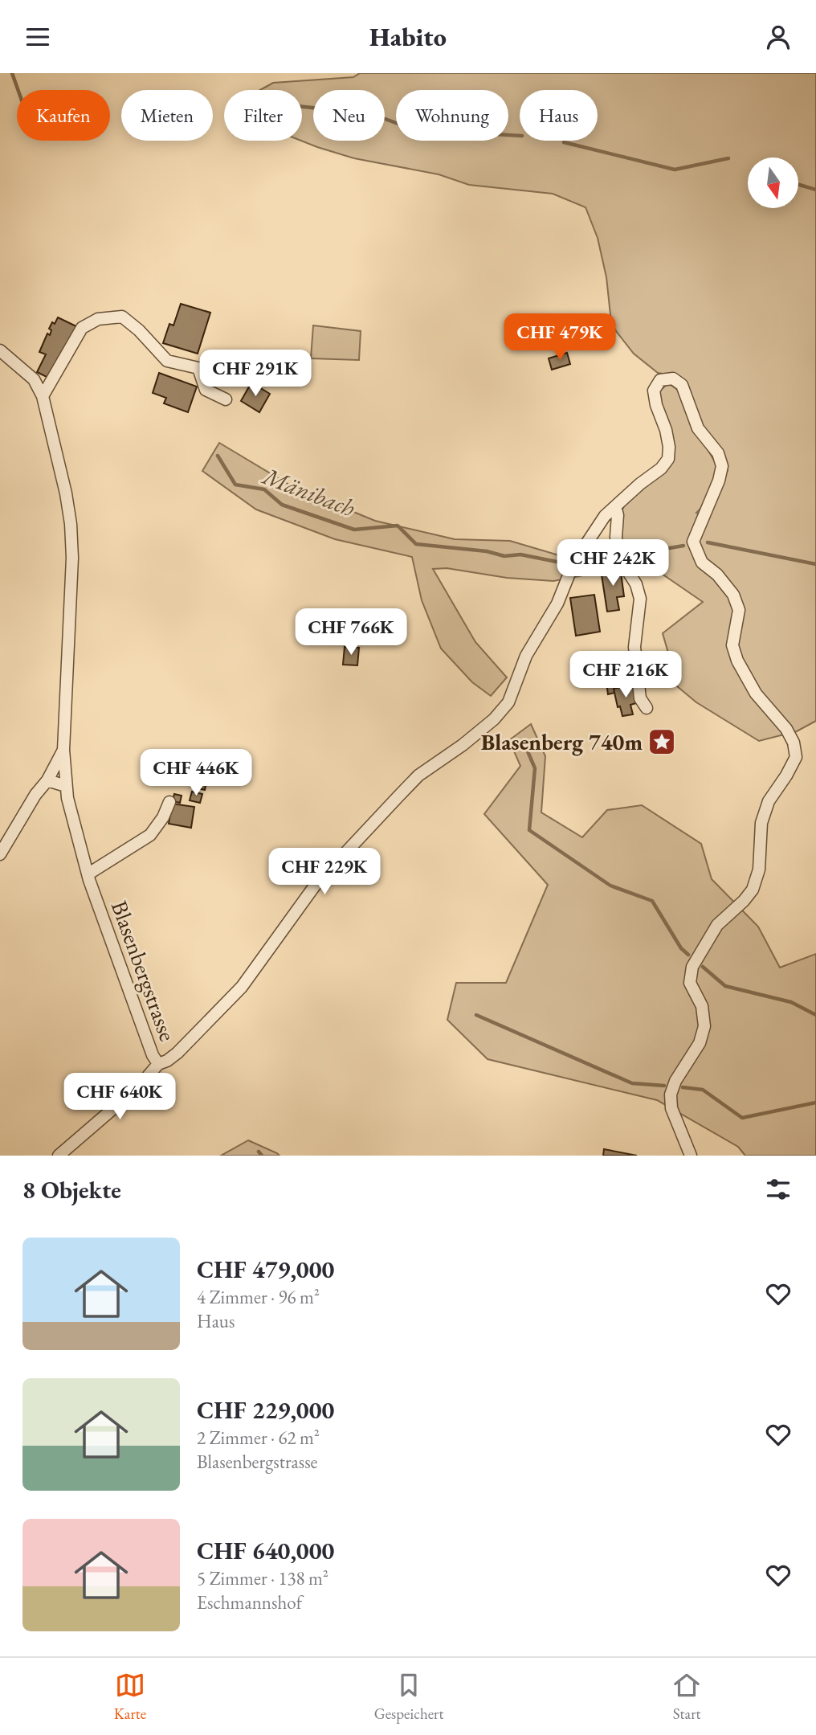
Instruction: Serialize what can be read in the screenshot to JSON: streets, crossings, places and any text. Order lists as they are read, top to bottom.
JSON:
{
  "streets": {
    "street": ["Blasenbergstrasse"]
  },
  "water": ["Mänibach"],
  "places": {
    "place": ["Blasenberg 740m"]
  },
  "north": "bottom",
  "page": {
    "header": "Habito",
    "chip": [
      "Kaufen",
      "Mieten",
      "Filter",
      "Neu",
      "Wohnung",
      "Haus"
    ],
    "price": [
      "CHF 479K",
      "CHF 291K",
      "CHF 242K",
      "CHF 766K",
      "CHF 216K",
      "CHF 446K",
      "CHF 229K",
      "CHF 640K"
    ],
    "heading": "8 Objekte",
    "list": [
      {
        "name": "CHF 479,000",
        "note": "4 Zimmer · 96 m² · Haus"
      },
      {
        "name": "CHF 229,000",
        "note": "2 Zimmer · 62 m² · Blasenbergstrasse"
      },
      {
        "name": "CHF 640,000",
        "note": "5 Zimmer · 138 m² · Eschmannshof"
      }
    ],
    "tabs": ["Karte", "Gespeichert", "Start"]
  }
}
